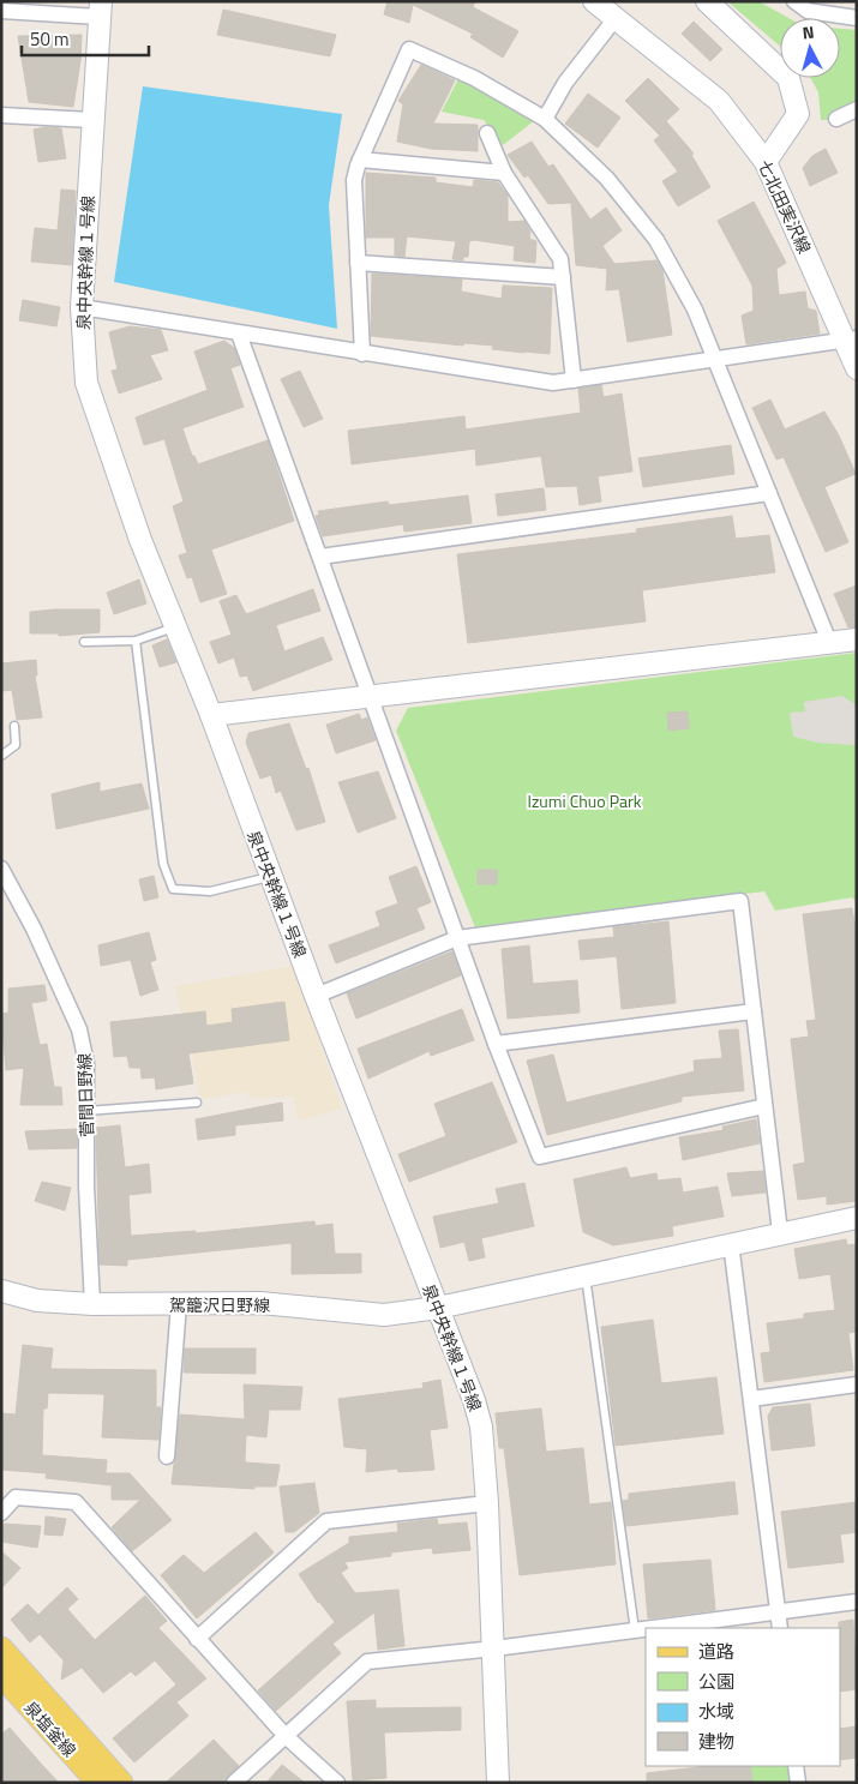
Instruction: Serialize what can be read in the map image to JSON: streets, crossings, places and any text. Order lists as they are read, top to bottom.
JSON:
{
  "streets": {
    "main road": ["泉塩釜線"],
    "street": [
      "七北田実沢線",
      "泉中央幹線１号線",
      "菅間日野線",
      "駕籠沢日野線"
    ]
  },
  "crossings": [
    ["泉中央幹線１号線", "駕籠沢日野線"],
    ["菅間日野線", "駕籠沢日野線"]
  ],
  "parks": ["Izumi Chuo Park"],
  "legend": [
    "道路",
    "公園",
    "水域",
    "建物"
  ],
  "scale_bar": "50 m",
  "north": "top"
}
